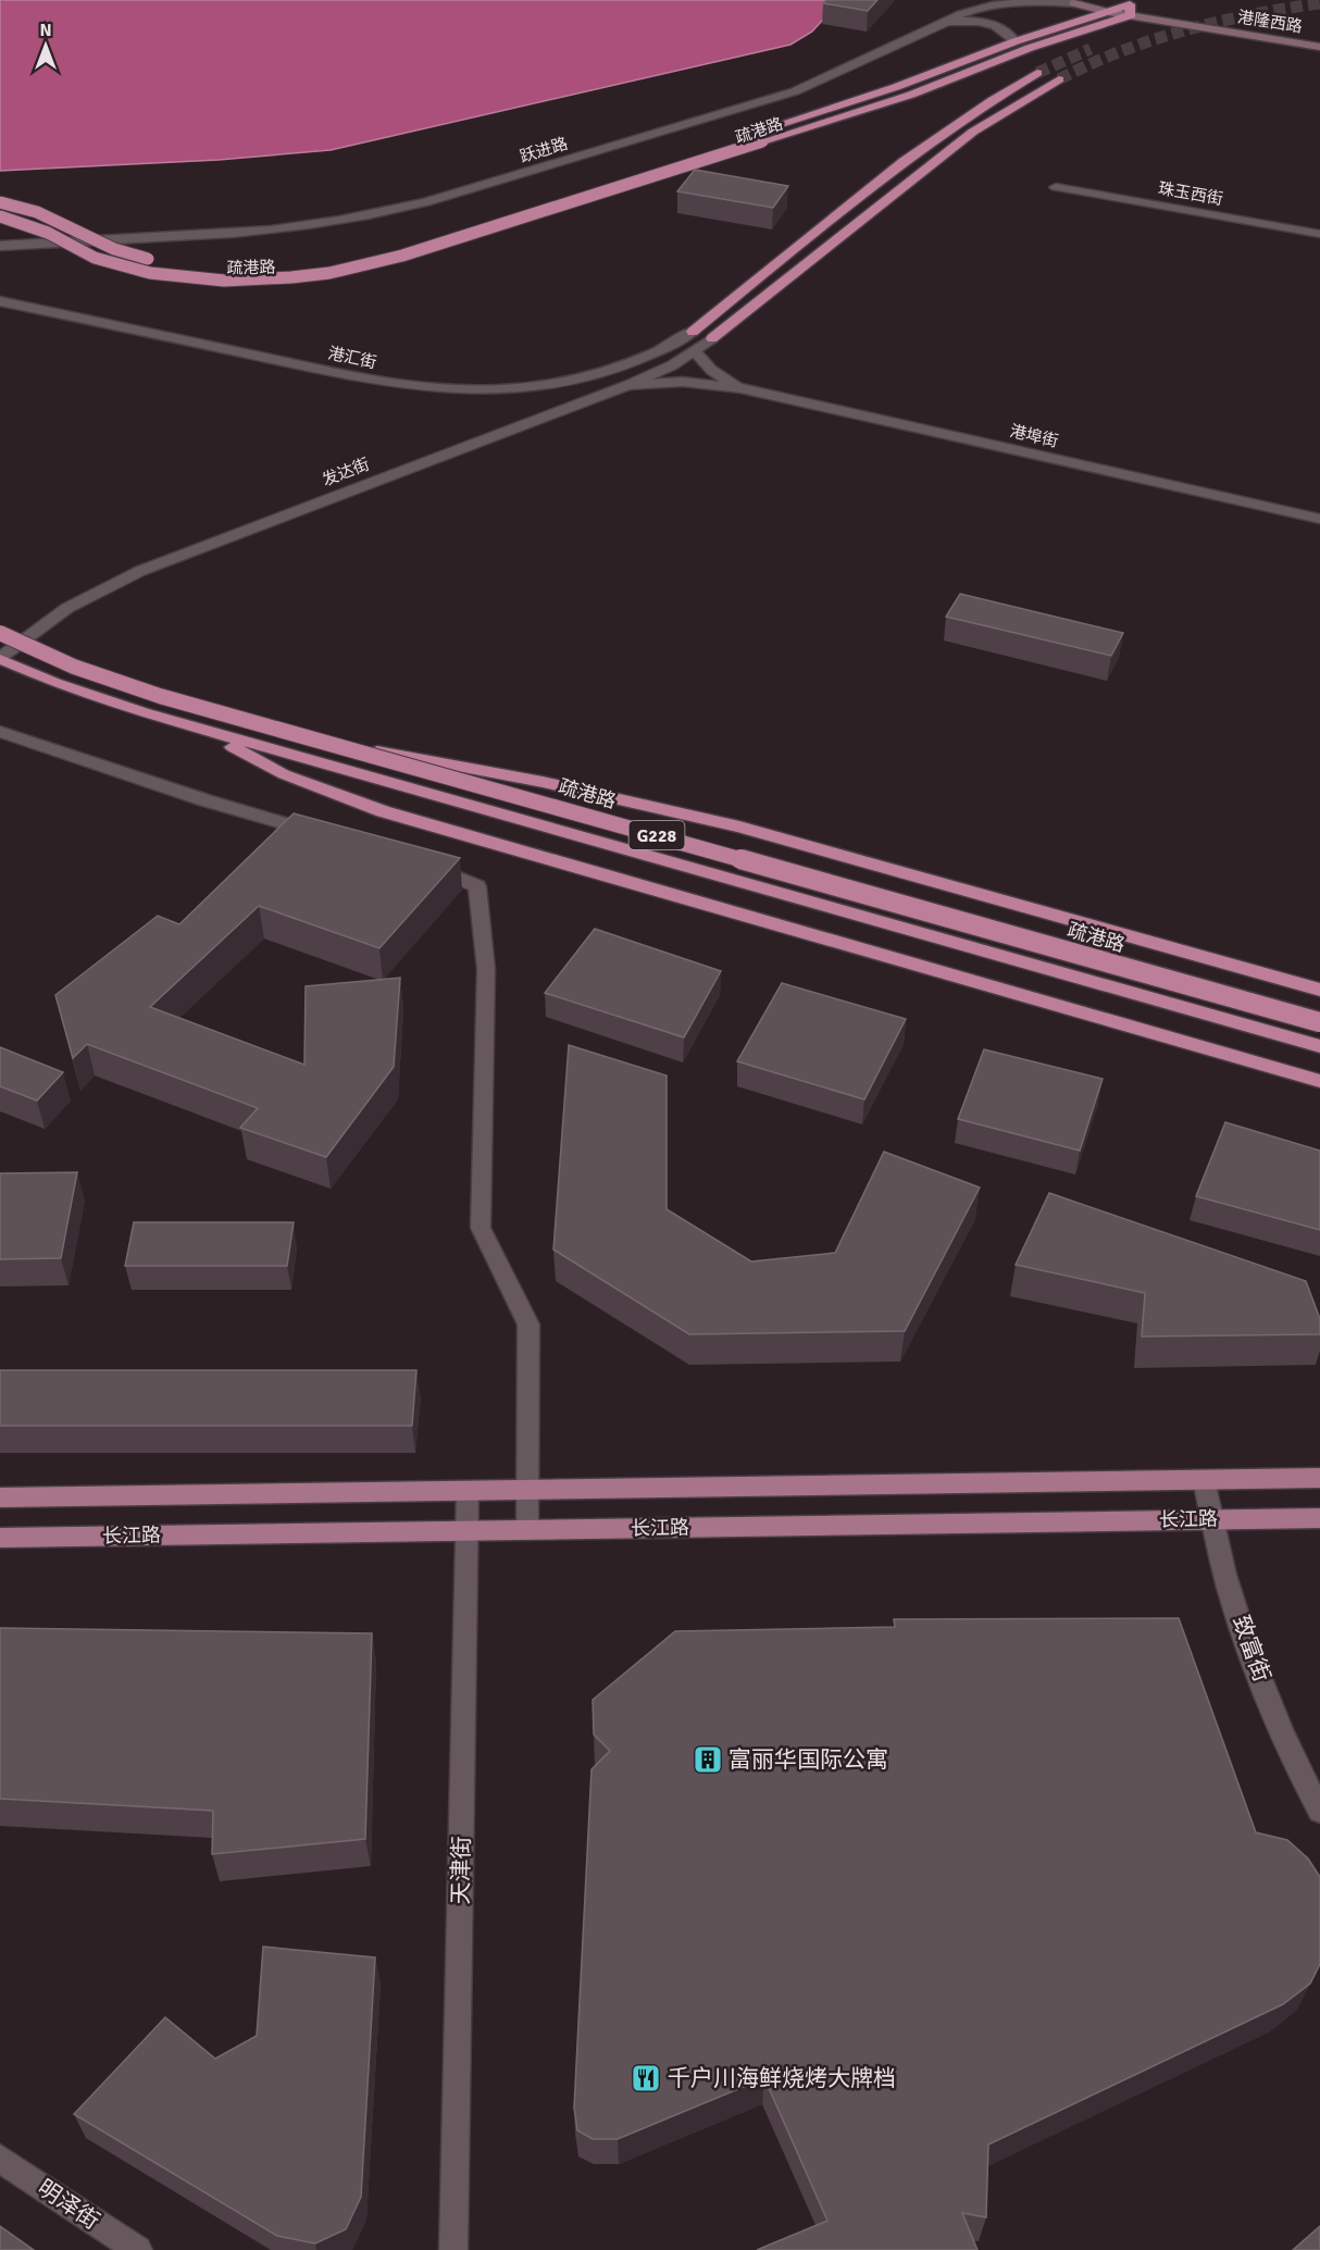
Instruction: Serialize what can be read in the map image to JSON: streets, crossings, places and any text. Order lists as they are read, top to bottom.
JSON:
{
  "streets": {
    "highway": ["疏港路", "G228"],
    "main road": ["港隆西路", "长江路"],
    "street": [
      "跃进路",
      "珠玉西街",
      "港汇街",
      "港埠街",
      "发达街",
      "致富街",
      "天津街",
      "明泽街"
    ]
  },
  "crossings": [
    ["港隆西路", "疏港路"],
    ["港隆西路", "跃进路"],
    ["港汇街", "发达街"],
    ["发达街", "G228"],
    ["长江路", "致富街"],
    ["长江路", "天津街"]
  ],
  "places": {
    "building": ["富丽华国际公寓"],
    "restaurant": ["千户川海鲜烧烤大牌档"]
  },
  "north": "top"
}
